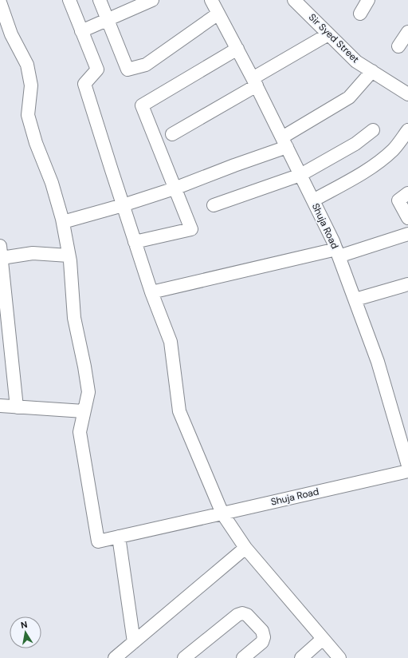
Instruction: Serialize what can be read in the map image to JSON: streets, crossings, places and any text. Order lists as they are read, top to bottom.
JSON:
{
  "streets": {
    "street": ["Sir Syed Street", "Shuja Road"]
  },
  "north": "top"
}
